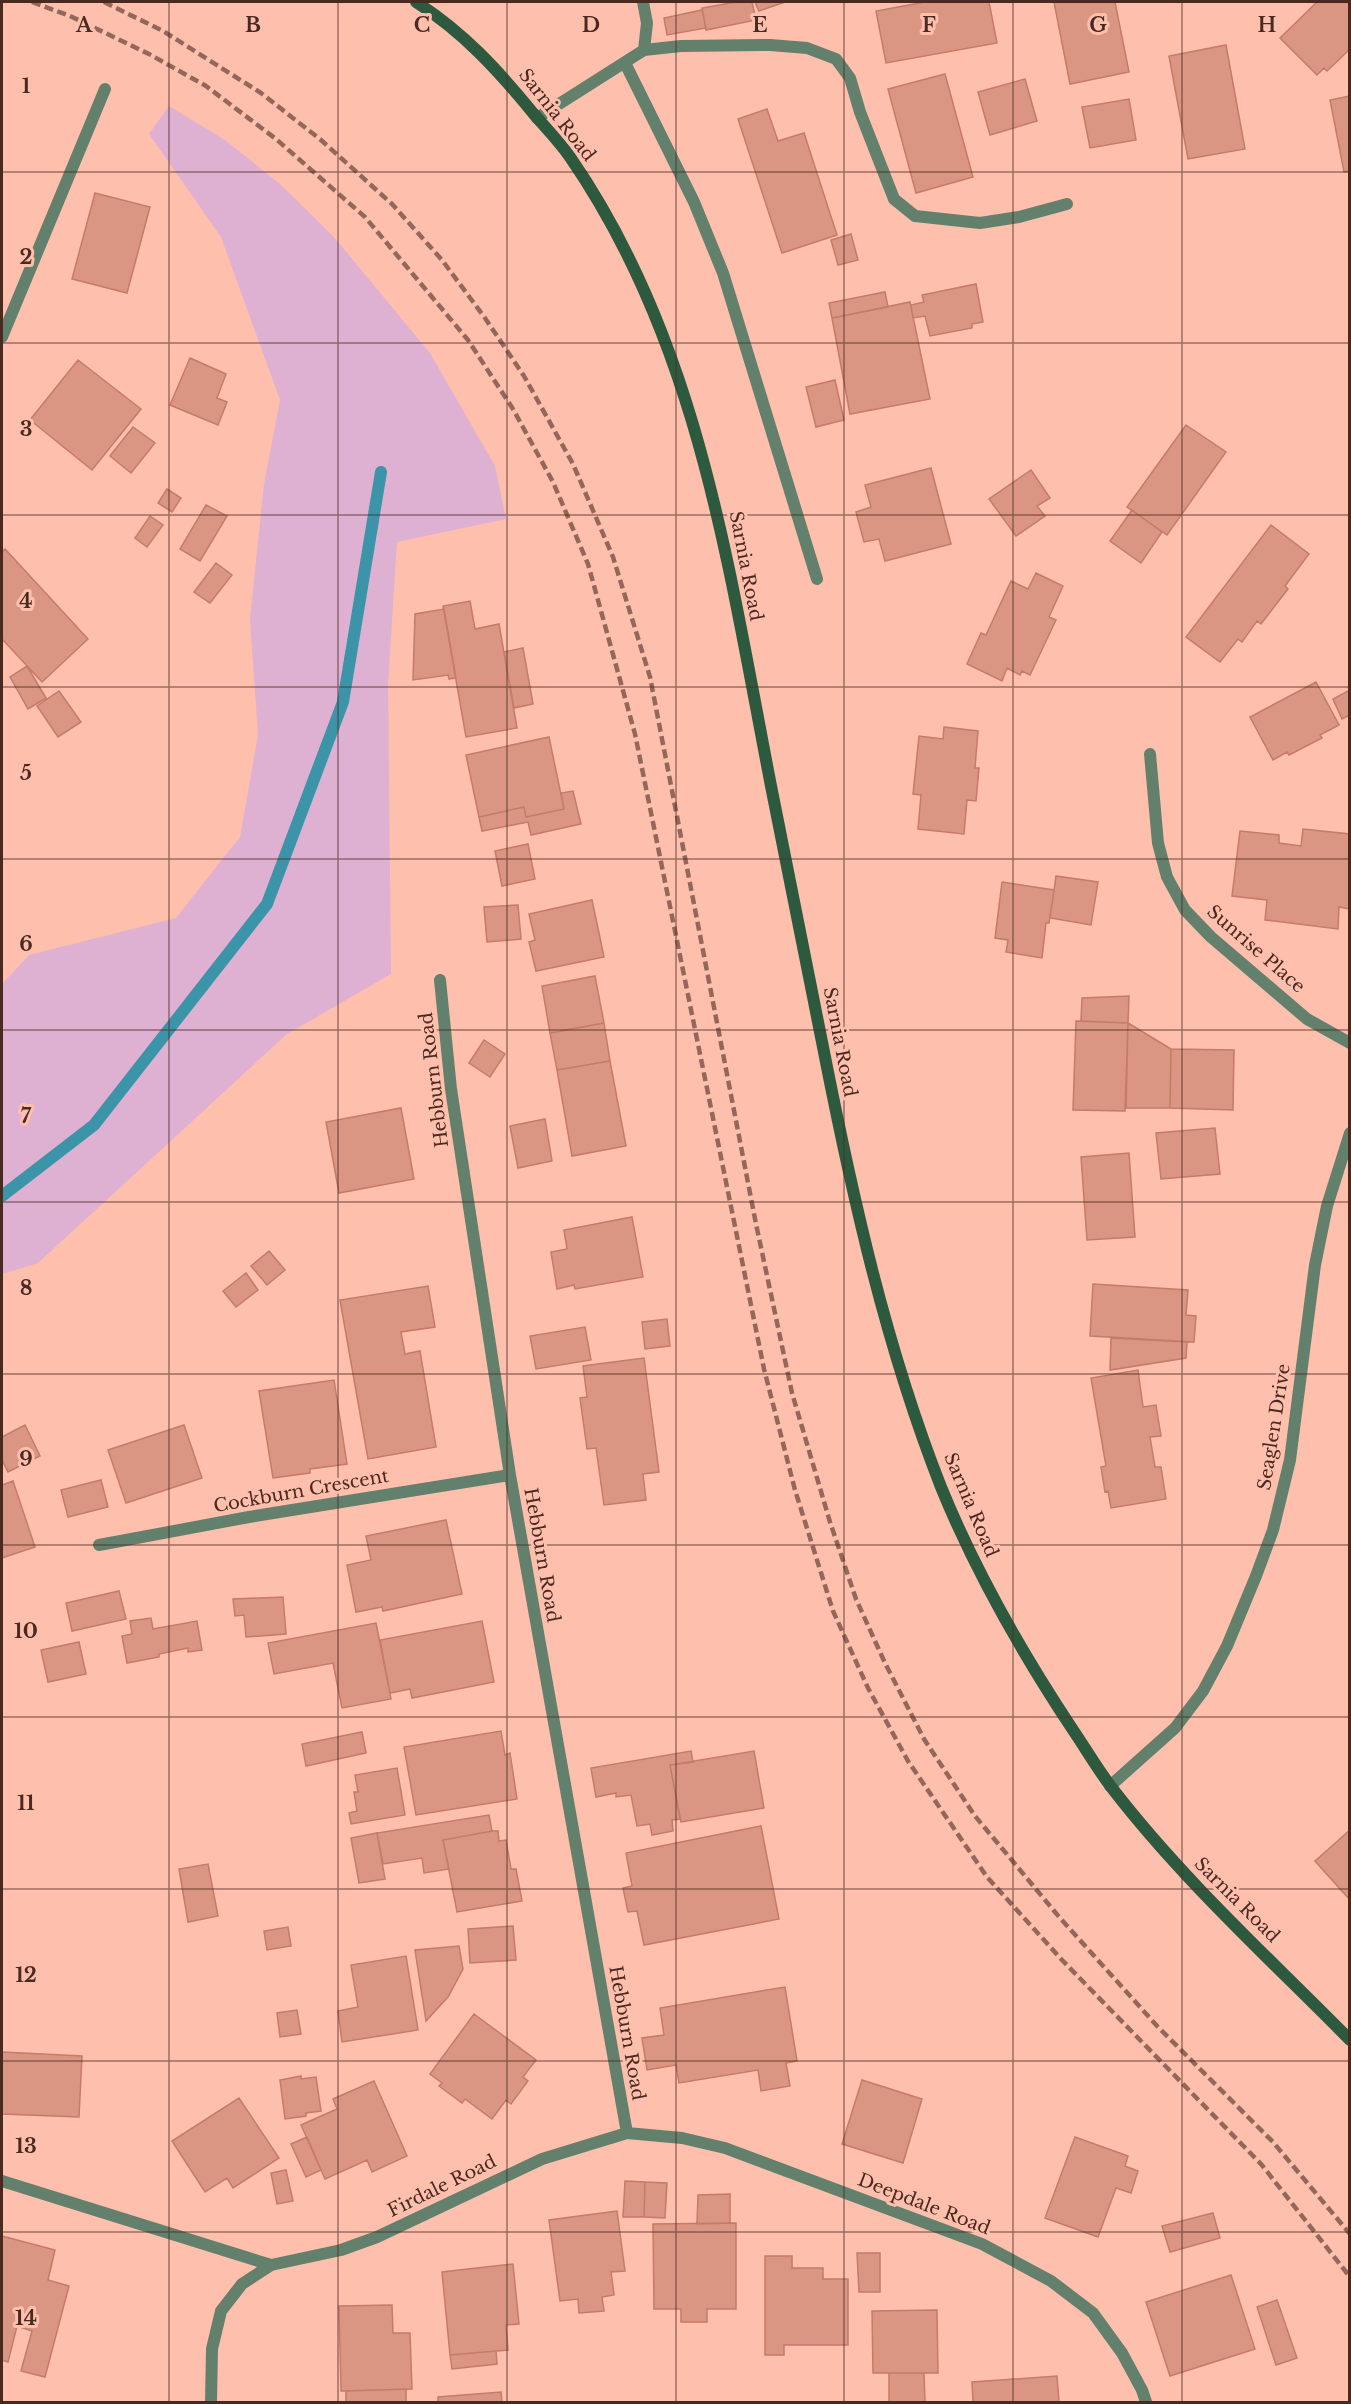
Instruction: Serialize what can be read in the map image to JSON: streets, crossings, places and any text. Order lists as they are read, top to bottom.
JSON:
{
  "streets": {
    "main road": ["Sarnia Road"],
    "street": [
      "Sunrise Place",
      "Hebburn Road",
      "Seaglen Drive",
      "Cockburn Crescent",
      "Firdale Road",
      "Deepdale Road"
    ]
  },
  "crossings": [
    ["Sarnia Road", "Seaglen Drive"],
    ["Hebburn Road", "Cockburn Crescent"],
    ["Hebburn Road", "Firdale Road"],
    ["Hebburn Road", "Deepdale Road"],
    ["Firdale Road", "Deepdale Road"]
  ],
  "grid": {
    "columns": [
      "A",
      "B",
      "C",
      "D",
      "E",
      "F",
      "G",
      "H"
    ],
    "rows": [
      "1",
      "2",
      "3",
      "4",
      "5",
      "6",
      "7",
      "8",
      "9",
      "10",
      "11",
      "12",
      "13",
      "14"
    ]
  }
}
